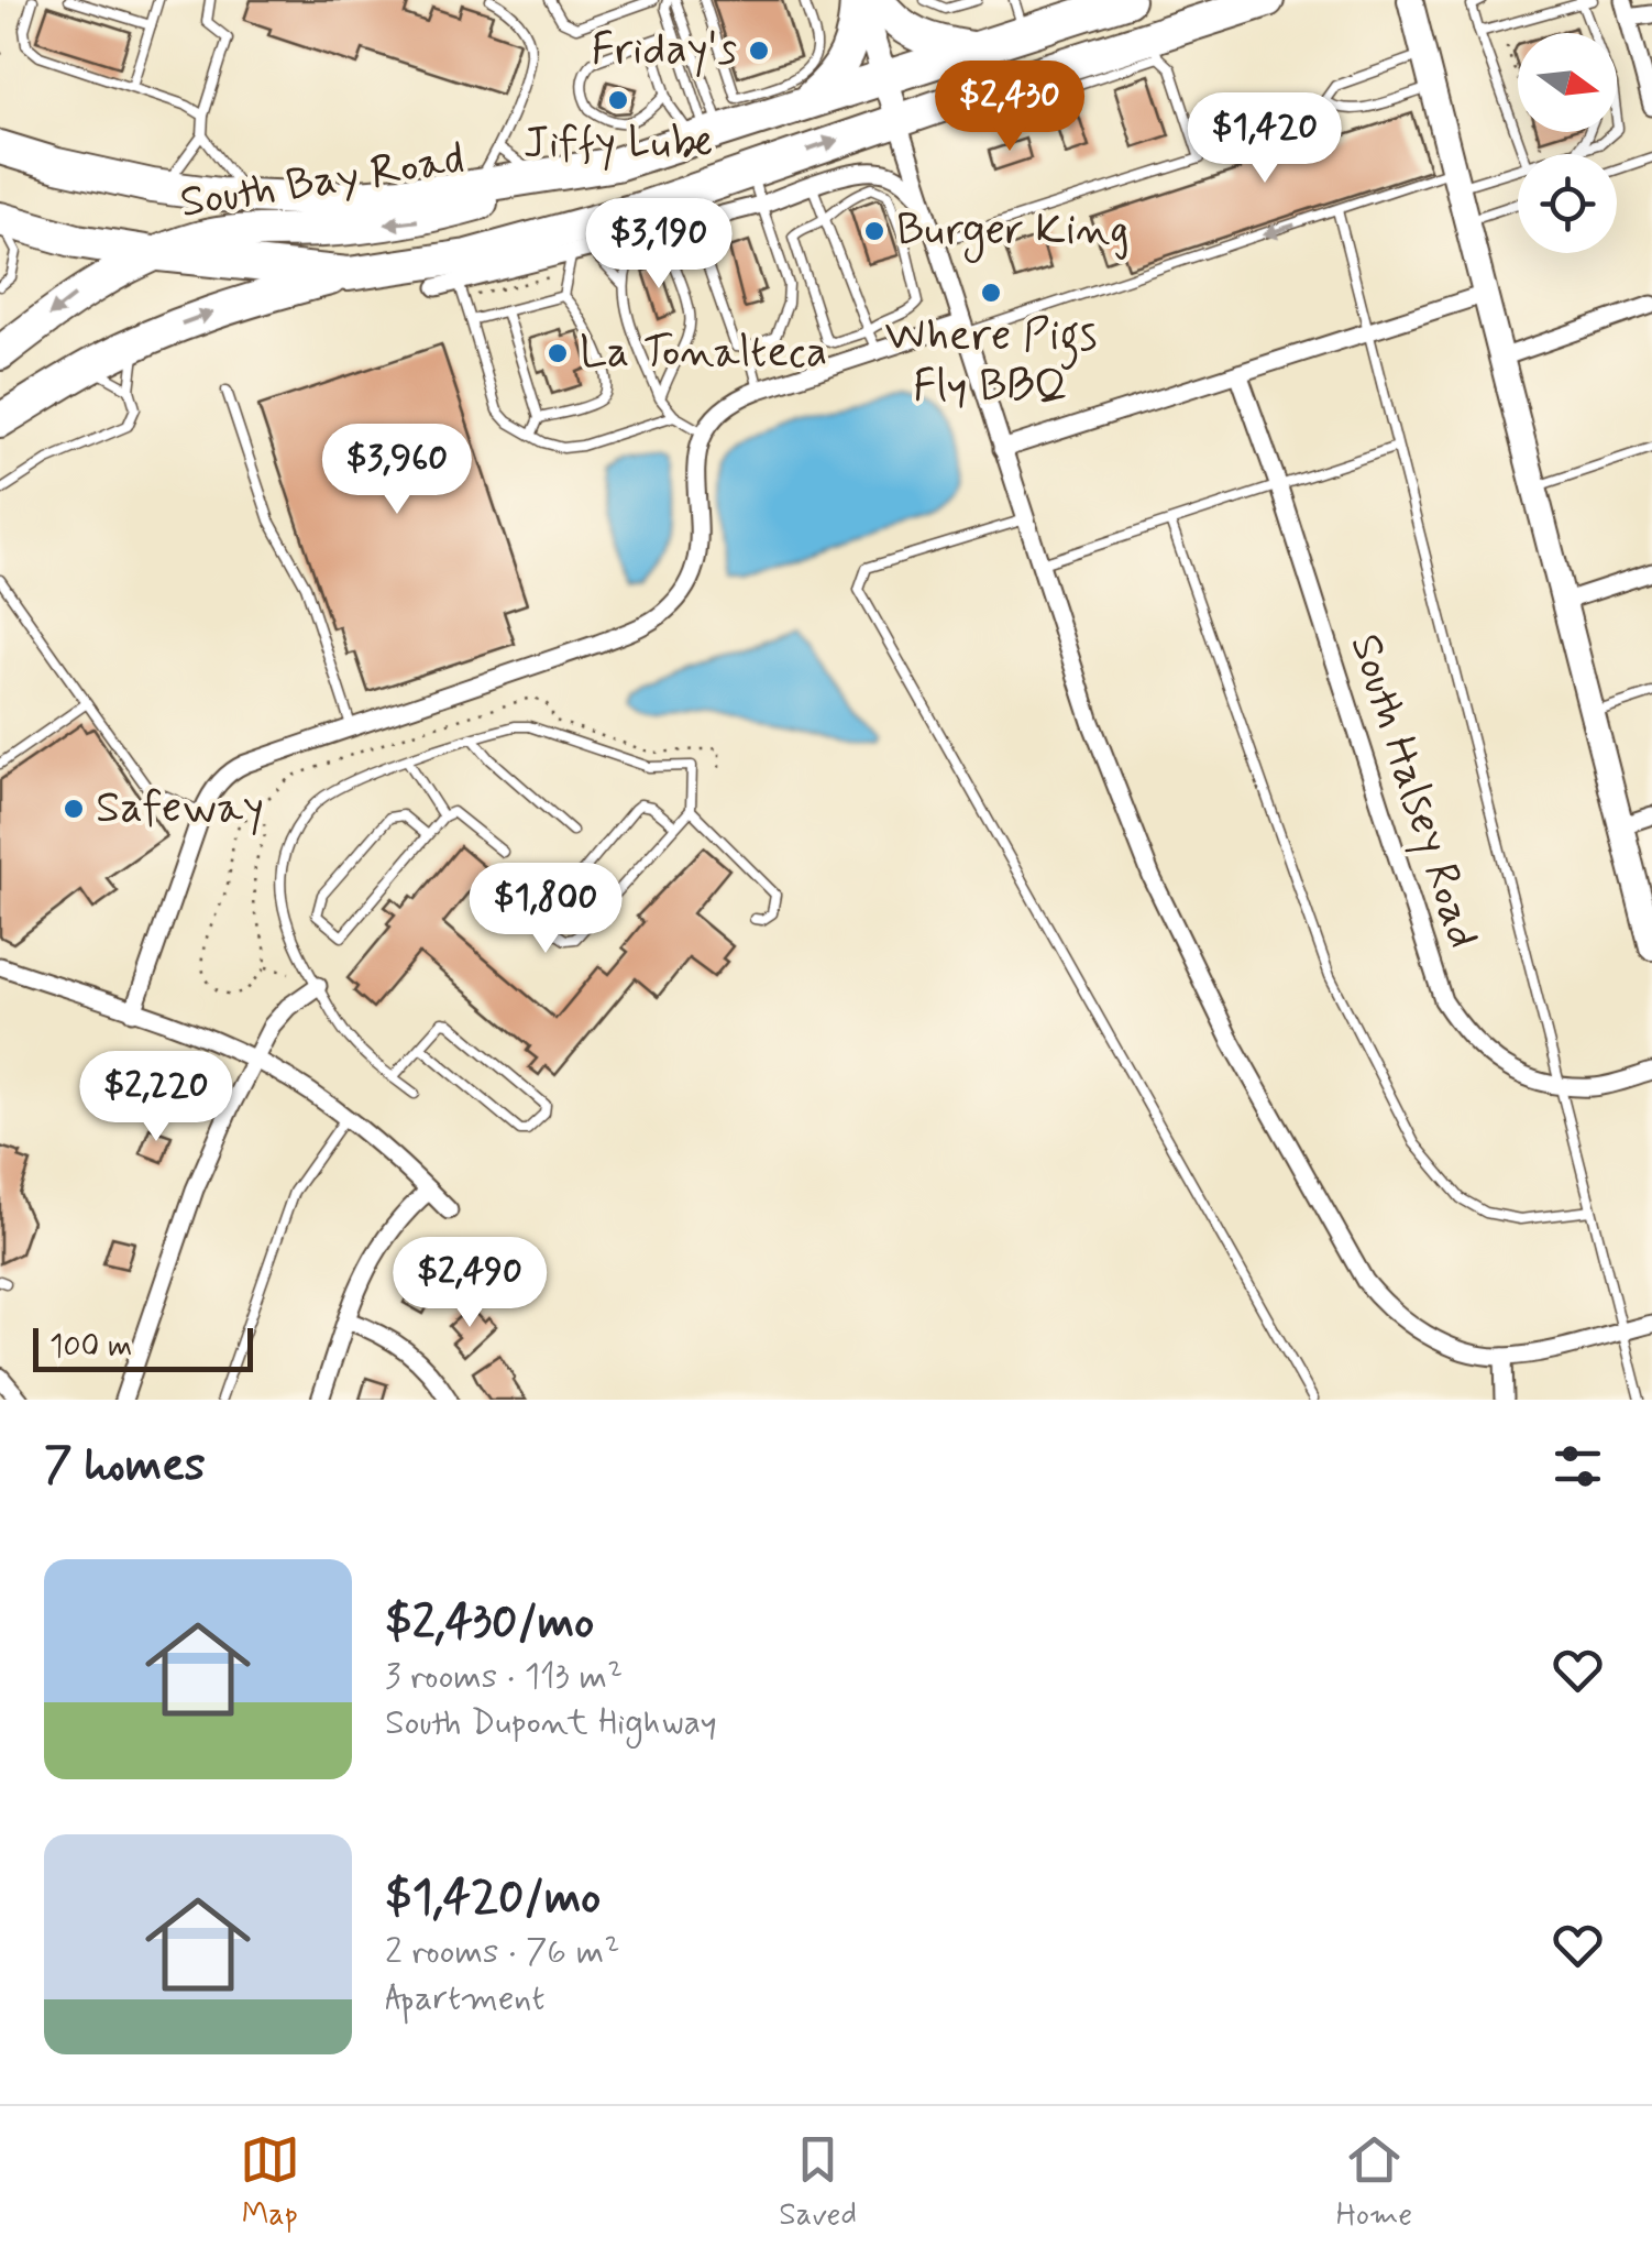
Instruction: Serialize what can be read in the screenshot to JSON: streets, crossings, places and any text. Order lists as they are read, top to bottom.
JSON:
{
  "streets": {
    "highway": ["South Bay Road"],
    "street": ["South Halsey Road"]
  },
  "places": [
    "Friday's",
    "Jiffy Lube",
    "Burger King",
    "Where Pigs Fly BBQ",
    "La Tonalteca",
    "Safeway"
  ],
  "scale_bar": "100 m",
  "north": "right",
  "page": {
    "price": [
      "$2,430",
      "$1,420",
      "$3,190",
      "$3,960",
      "$1,800",
      "$2,220",
      "$2,490"
    ],
    "scale": "100 m",
    "heading": "7 homes",
    "list": [
      {
        "name": "$2,430/mo",
        "note": "3 rooms · 113 m² · South Dupont Highway"
      },
      {
        "name": "$1,420/mo",
        "note": "2 rooms · 76 m² · Apartment"
      }
    ],
    "tabs": ["Map", "Saved", "Home"]
  }
}
